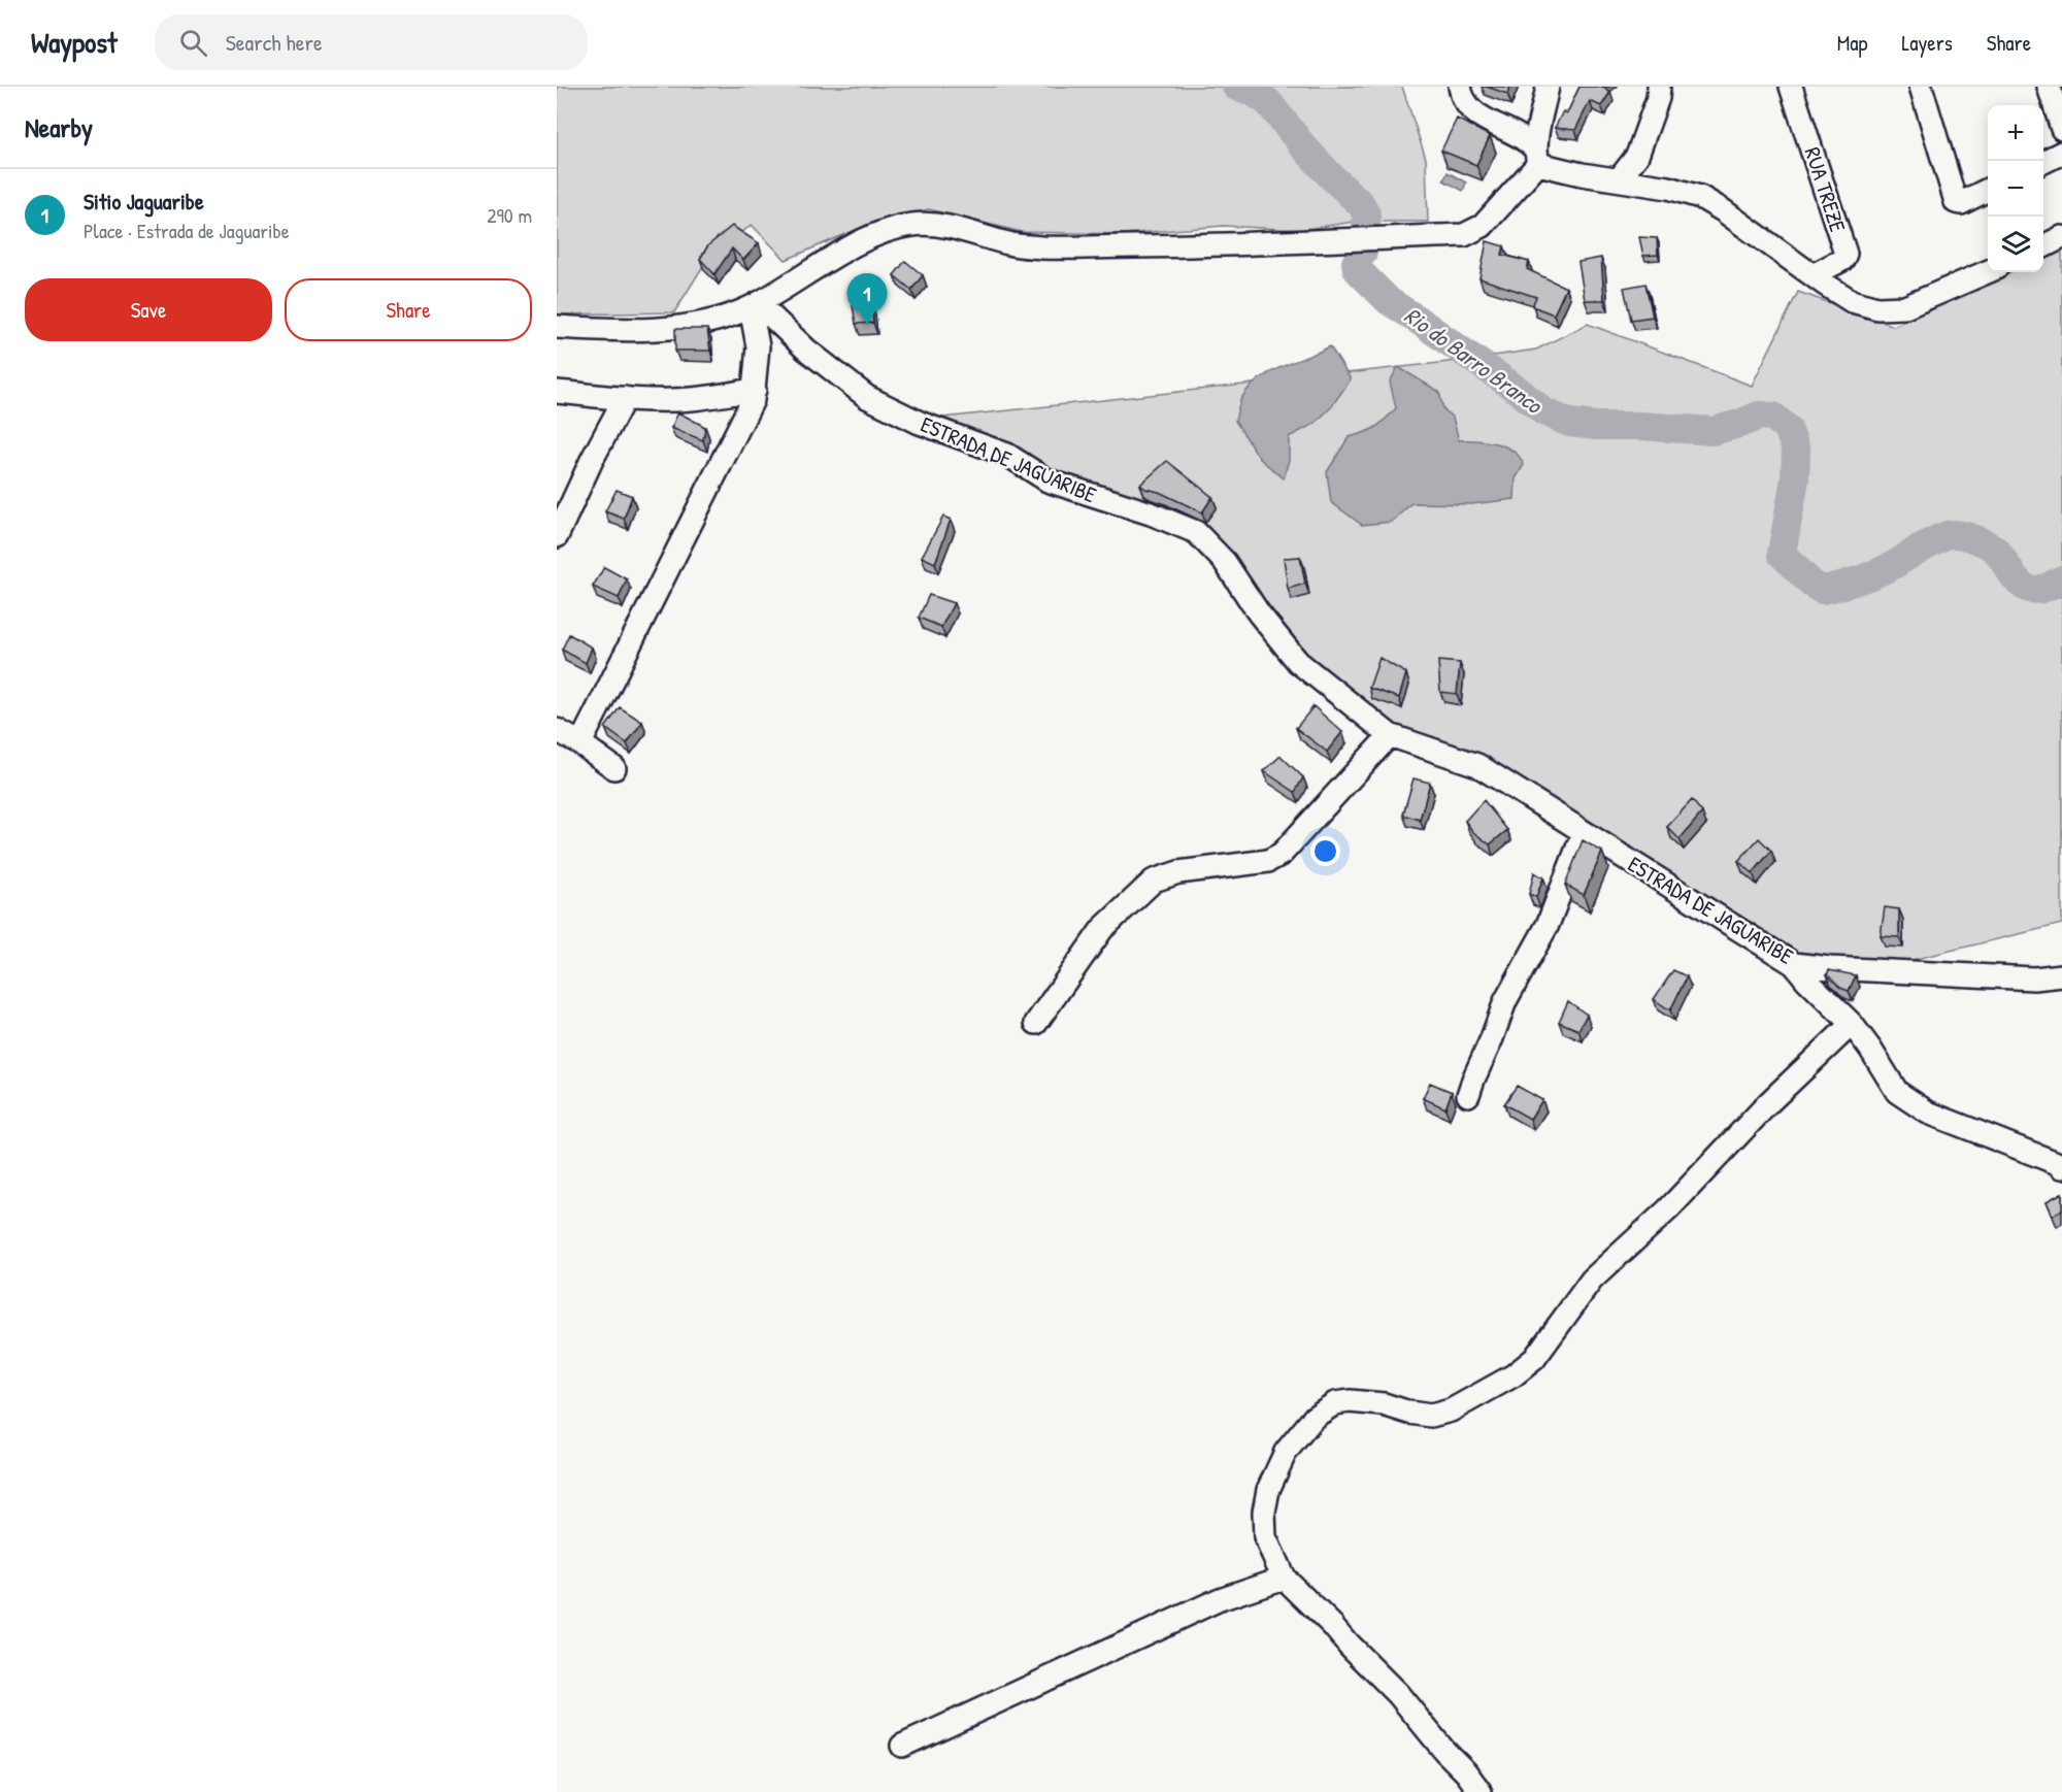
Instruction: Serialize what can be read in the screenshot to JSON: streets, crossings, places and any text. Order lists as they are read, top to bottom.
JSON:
{
  "streets": {
    "street": ["RUA TREZE", "ESTRADA DE JAGUARIBE"]
  },
  "water": ["Rio do Barro Branco"],
  "page": {
    "header": "Waypost",
    "search": "Search here",
    "nav": ["Map", "Layers", "Share"],
    "heading": "Nearby",
    "map_buttons": ["+", "−"],
    "list": [
      {
        "mark": "1",
        "name": "Sitio Jaguaribe",
        "note": "Place · Estrada de Jaguaribe",
        "value": "290 m"
      }
    ],
    "buttons": ["Save", "Share"],
    "pins": "1"
  }
}
